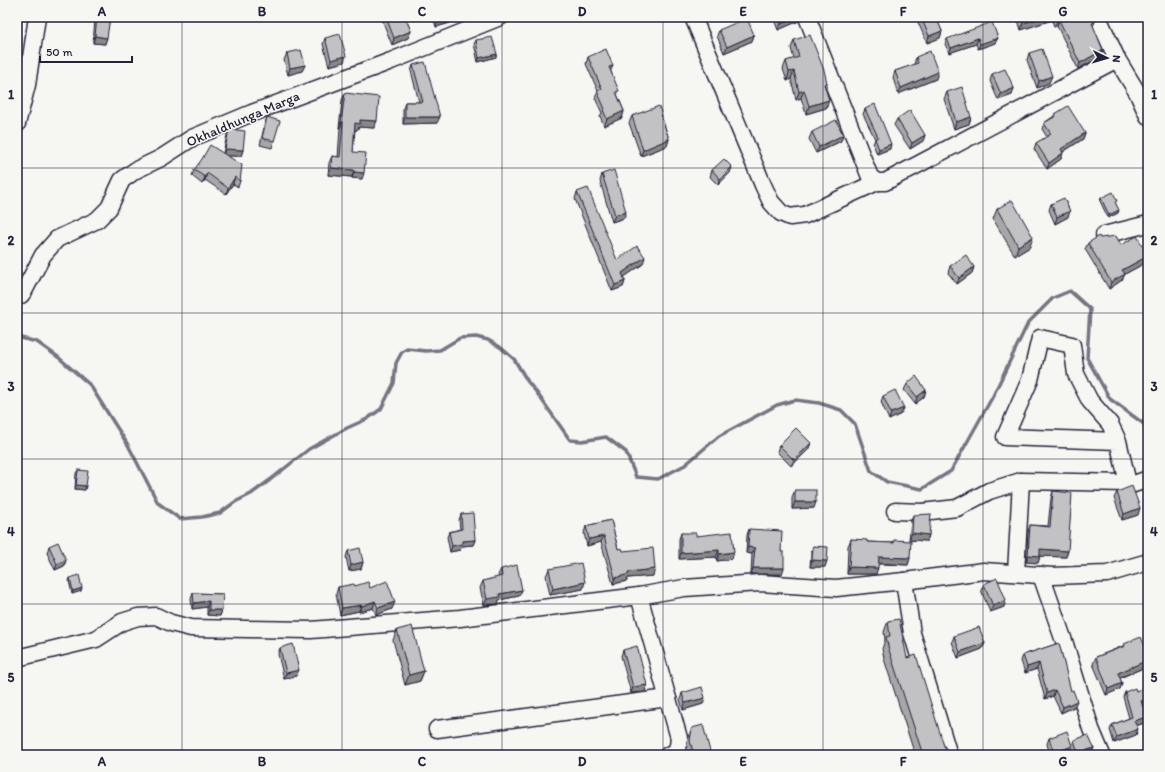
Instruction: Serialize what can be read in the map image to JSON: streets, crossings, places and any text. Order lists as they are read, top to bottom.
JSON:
{
  "streets": {
    "street": ["Okhaldhunga Marga"]
  },
  "scale_bar": "50 m",
  "north": "right",
  "grid": {
    "columns": [
      "A",
      "B",
      "C",
      "D",
      "E",
      "F",
      "G"
    ],
    "rows": [
      "1",
      "2",
      "3",
      "4",
      "5"
    ]
  }
}
